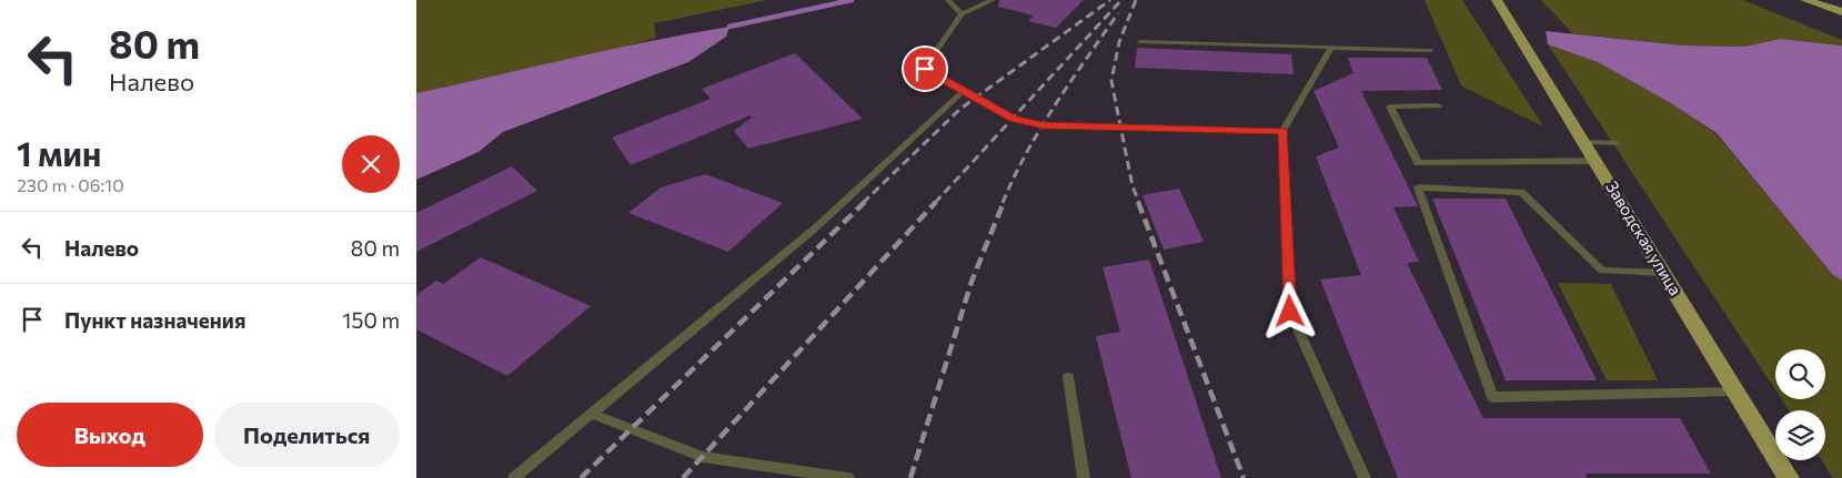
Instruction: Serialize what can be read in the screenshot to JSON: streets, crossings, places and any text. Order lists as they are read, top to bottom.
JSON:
{
  "streets": {
    "main road": ["Заводская улица"]
  },
  "page": {
    "turn": ["80 m", "Налево"],
    "heading": ["1 мин", "230 m · 06:10"],
    "list": [
      {
        "name": "Налево",
        "value": "80 m"
      },
      {
        "name": "Пункт назначения",
        "value": "150 m"
      }
    ],
    "buttons": ["Выход", "Поделиться"]
  }
}
